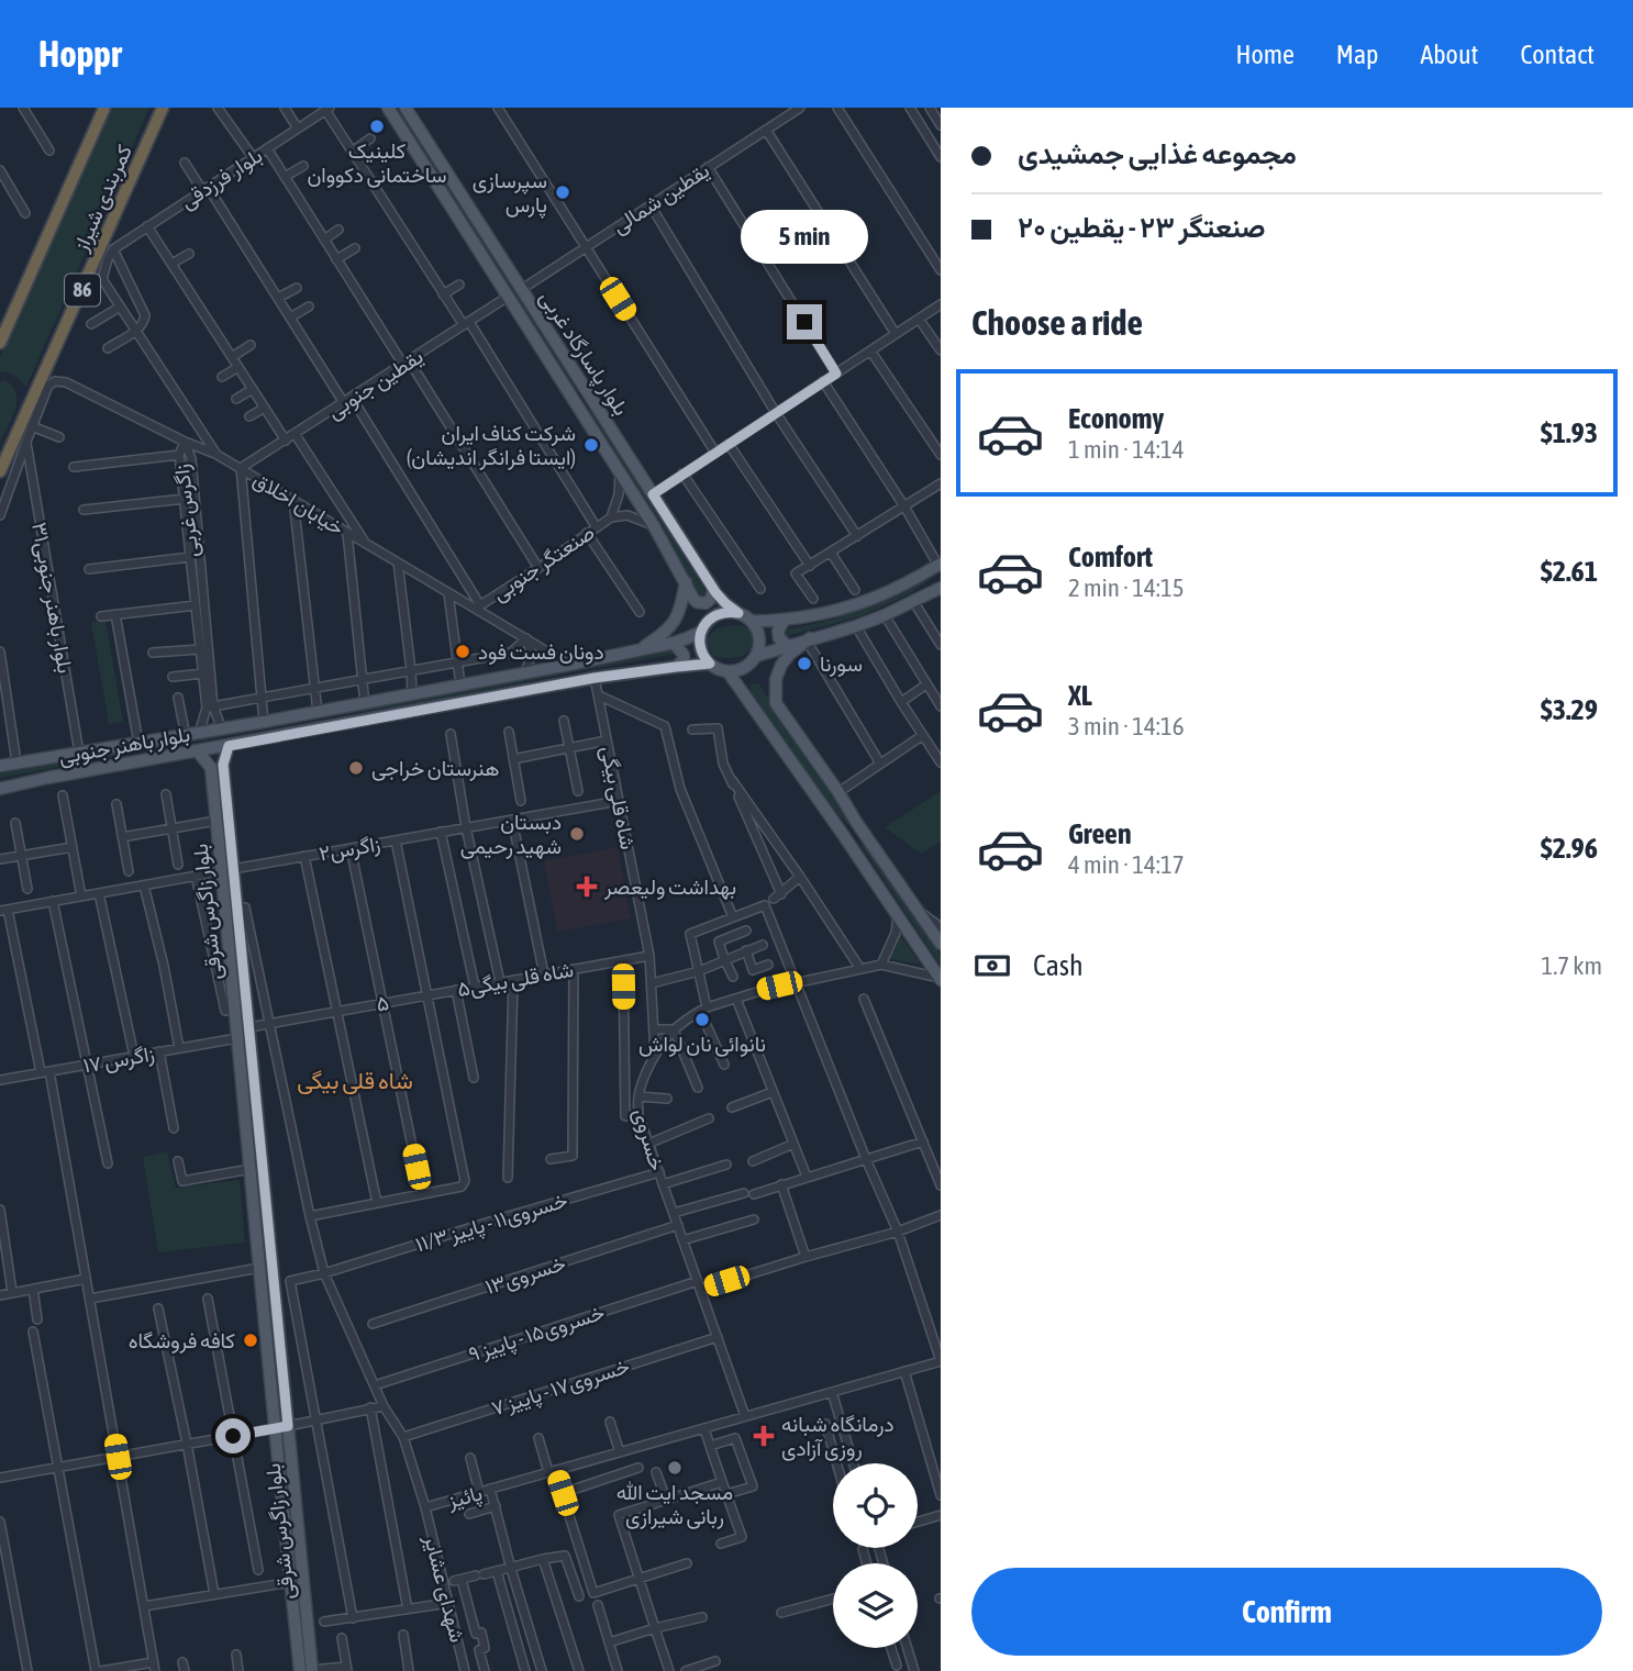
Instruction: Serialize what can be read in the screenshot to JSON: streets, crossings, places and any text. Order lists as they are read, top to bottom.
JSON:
{
  "streets": {
    "highway": ["کمربندی شیراز", "86"],
    "main road": ["بلوار پاسارگاد غربی", "بلوار باهنر جنوبی", "بلوار زاگرس شرقی"],
    "street": [
      "بلوار فرزدقی",
      "یقطین شمالی",
      "یقطین جنوبی",
      "خیابان اخلاق",
      "زاگرس غربی",
      "صنعتگر جنوبی",
      "بلوار باهنر جنوبی۳۱",
      "شاه قلی بیگی",
      "زاگرس۲",
      "شاه قلی بیگی۵",
      "۵",
      "زاگرس ۱۷",
      "خسروى",
      "خسروى۱۱ - پاییز ۱۱/۳",
      "خسروى۱۳",
      "خسروى۱۵ - پاییز ۹",
      "خسروى۱۷ - پاییز ۷",
      "پائیز",
      "شهدای عشایر"
    ]
  },
  "crossings": [
    ["یقطین شمالی", "بلوار پاسارگاد غربی"],
    ["بلوار پاسارگاد غربی", "یقطین جنوبی"],
    ["بلوار پاسارگاد غربی", "صنعتگر جنوبی"],
    ["بلوار پاسارگاد غربی", "بلوار باهنر جنوبی"],
    ["یقطین جنوبی", "خیابان اخلاق"],
    ["خیابان اخلاق", "زاگرس غربی"],
    ["خیابان اخلاق", "صنعتگر جنوبی"],
    ["خیابان اخلاق", "بلوار باهنر جنوبی"],
    ["زاگرس غربی", "بلوار باهنر جنوبی"],
    ["بلوار باهنر جنوبی۳۱", "بلوار باهنر جنوبی"],
    ["بلوار باهنر جنوبی", "شاه قلی بیگی"],
    ["بلوار باهنر جنوبی", "بلوار زاگرس شرقی"],
    ["شاه قلی بیگی", "زاگرس۲"],
    ["شاه قلی بیگی", "شاه قلی بیگی۵"],
    ["شاه قلی بیگی", "خسروى"],
    ["زاگرس۲", "بلوار زاگرس شرقی"],
    ["بلوار زاگرس شرقی", "۵"],
    ["بلوار زاگرس شرقی", "زاگرس ۱۷"],
    ["شاه قلی بیگی۵", "۵"],
    ["۵", "پائیز"],
    ["خسروى", "خسروى۱۱ - پاییز ۱۱/۳"],
    ["خسروى", "خسروى۱۳"],
    ["خسروى", "خسروى۱۵ - پاییز ۹"],
    ["خسروى", "خسروى۱۷ - پاییز ۷"],
    ["خسروى", "پائیز"],
    ["خسروى۱۱ - پاییز ۱۱/۳", "پائیز"],
    ["خسروى۱۵ - پاییز ۹", "پائیز"],
    ["خسروى۱۷ - پاییز ۷", "پائیز"],
    ["پائیز", "شهدای عشایر"]
  ],
  "districts": ["شاه قلی بیگی"],
  "places": {
    "other": [
      "كلينيک ساختمانی دكووان",
      "سپرسازی پارس",
      "شرکت کناف ایران (ایستا فرانگر اندیشان)",
      "دونان فست فود",
      "سورنا",
      "هنرستان خراجی",
      "دبستان شهید رحیمی",
      "نانوائی نان لواش",
      "کافه فروشگاه",
      "مسجد ایت الله ربانی شیرازی"
    ],
    "health": ["بهداشت ولیعصر", "درمانگاه شبانه روزی آزادی"]
  },
  "page": {
    "header": "Hoppr",
    "nav": [
      "Home",
      "Map",
      "About",
      "Contact"
    ],
    "banner": ["مجموعه غذایی جمشیدی", "صنعتگر ۲۳ - یقطین ۲۰"],
    "bubble": "5 min",
    "heading": "Choose a ride",
    "list": [
      {
        "name": "Economy",
        "note": "1 min · 14:14",
        "value": "$1.93"
      },
      {
        "name": "Comfort",
        "note": "2 min · 14:15",
        "value": "$2.61"
      },
      {
        "name": "XL",
        "note": "3 min · 14:16",
        "value": "$3.29"
      },
      {
        "name": "Green",
        "note": "4 min · 14:17",
        "value": "$2.96"
      }
    ],
    "pay": ["Cash", "1.7 km"],
    "buttons": "Confirm"
  }
}
